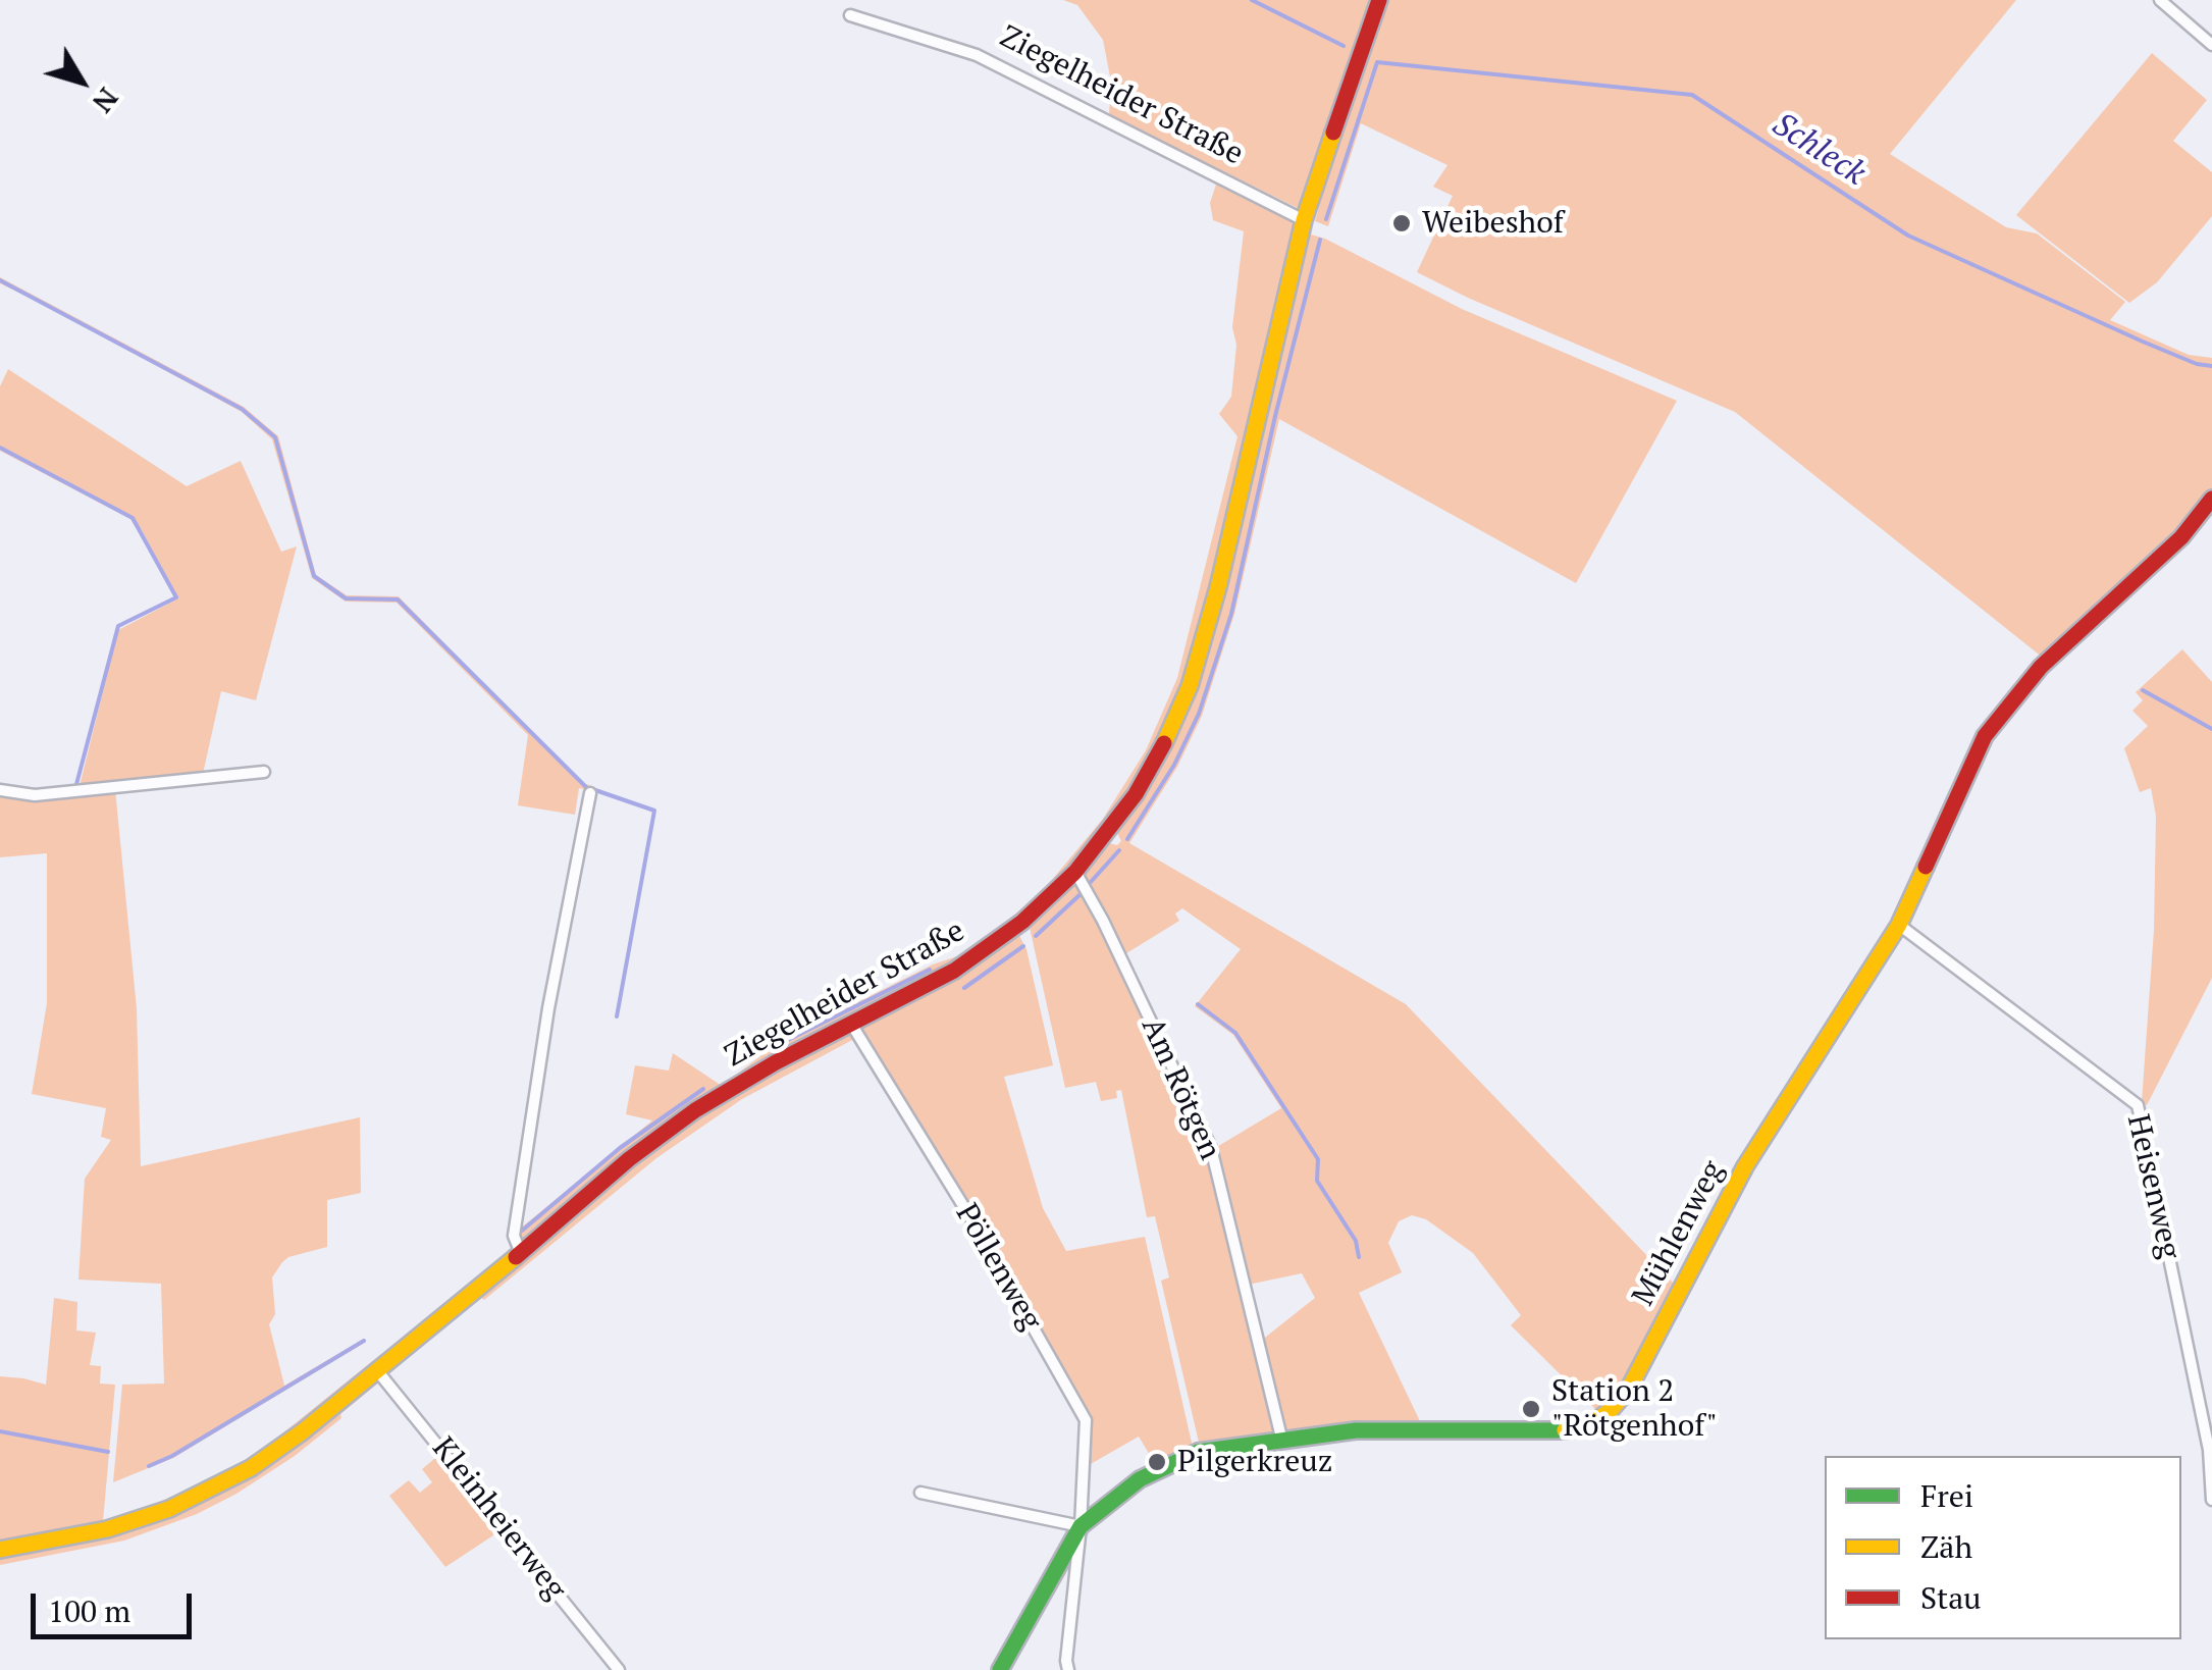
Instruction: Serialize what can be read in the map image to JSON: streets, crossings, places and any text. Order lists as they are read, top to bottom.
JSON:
{
  "streets": {
    "street": [
      "Ziegelheider Straße",
      "Am Rötgen",
      "Heisenweg",
      "Mühlenweg",
      "Pöllenweg",
      "Kleinheierweg"
    ]
  },
  "crossings": [
    ["Ziegelheider Straße", "Am Rötgen"],
    ["Ziegelheider Straße", "Pöllenweg"],
    ["Ziegelheider Straße", "Kleinheierweg"],
    ["Am Rötgen", "Mühlenweg"],
    ["Heisenweg", "Mühlenweg"],
    ["Mühlenweg", "Pöllenweg"]
  ],
  "water": ["Schleck"],
  "places": ["Weibeshof", "Station 2 \"Rötgenhof\"", "Pilgerkreuz"],
  "legend": ["Frei", "Zäh", "Stau"],
  "scale_bar": "100 m",
  "north": "bottom right"
}
